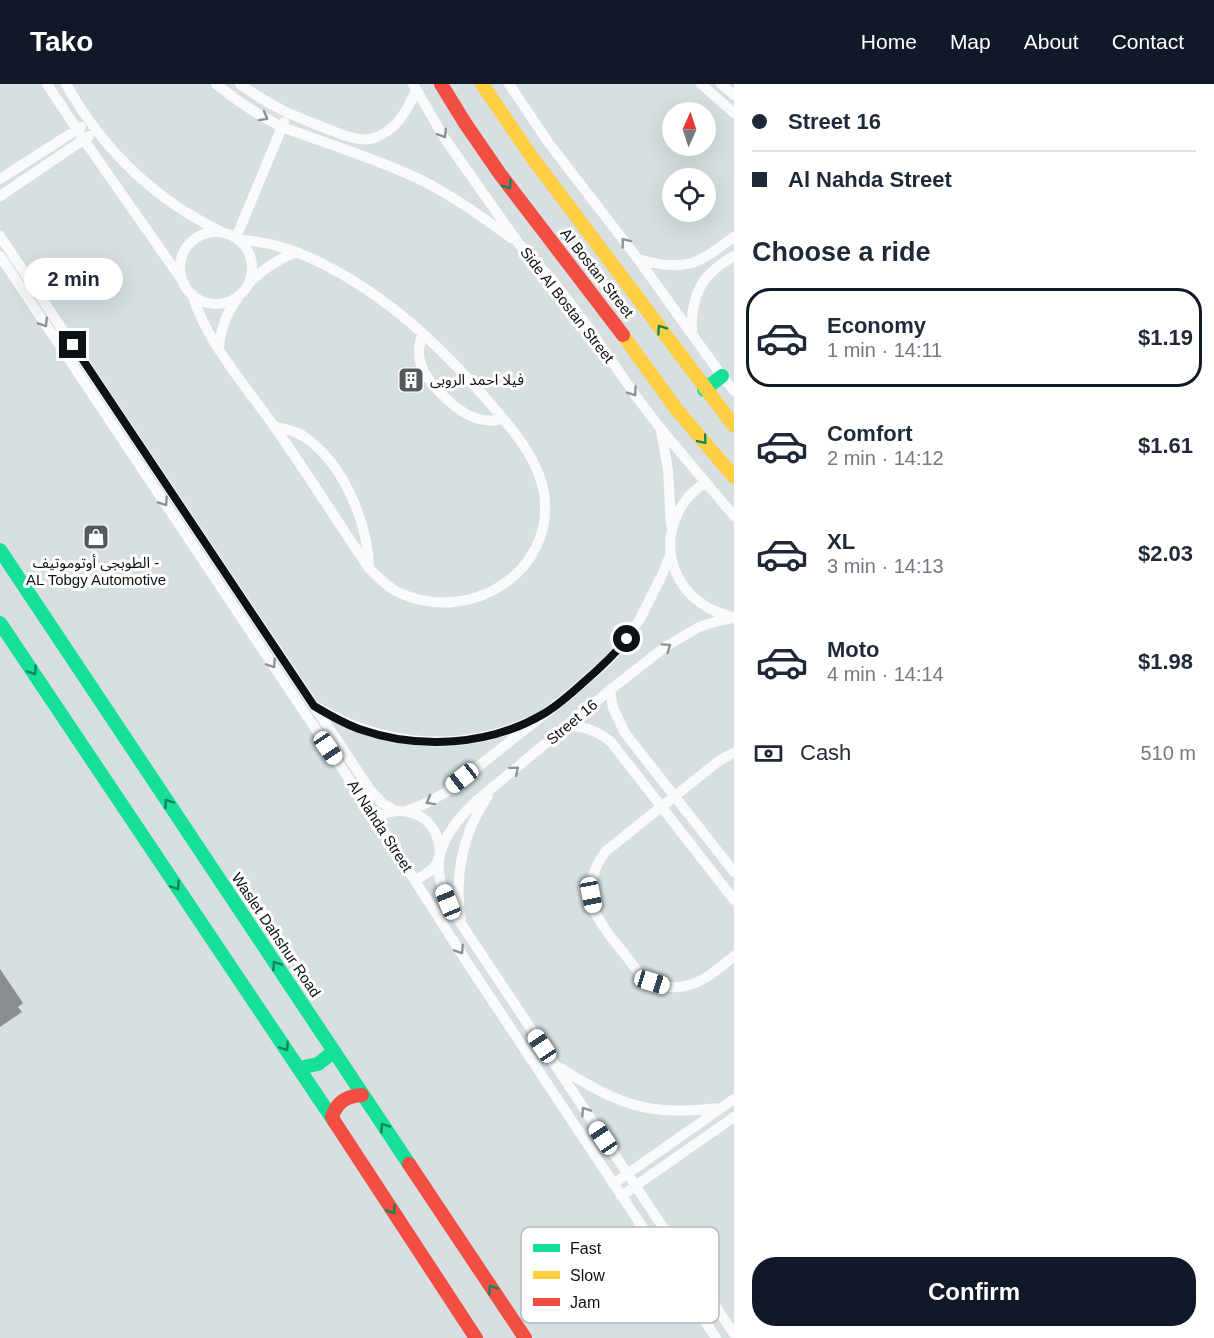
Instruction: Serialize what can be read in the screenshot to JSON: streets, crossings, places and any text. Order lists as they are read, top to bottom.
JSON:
{
  "streets": {
    "main road": ["Al Bostan Street", "Waslet Dahshur Road"],
    "street": ["Side Al Bostan Street", "Street 16", "Al Nahda Street"]
  },
  "crossings": [
    ["Street 16", "Al Nahda Street"]
  ],
  "places": {
    "building": ["فيلا احمد الروبى"],
    "shop": ["الطوبجى أوتوموتيف - AL Tobgy Automotive"]
  },
  "legend": ["Fast", "Slow", "Jam"],
  "north": "top",
  "page": {
    "header": "Tako",
    "nav": [
      "Home",
      "Map",
      "About",
      "Contact"
    ],
    "banner": ["Street 16", "Al Nahda Street"],
    "heading": "Choose a ride",
    "bubble": "2 min",
    "list": [
      {
        "name": "Economy",
        "note": "1 min · 14:11",
        "value": "$1.19"
      },
      {
        "name": "Comfort",
        "note": "2 min · 14:12",
        "value": "$1.61"
      },
      {
        "name": "XL",
        "note": "3 min · 14:13",
        "value": "$2.03"
      },
      {
        "name": "Moto",
        "note": "4 min · 14:14",
        "value": "$1.98"
      }
    ],
    "pay": ["Cash", "510 m"],
    "buttons": "Confirm"
  }
}
